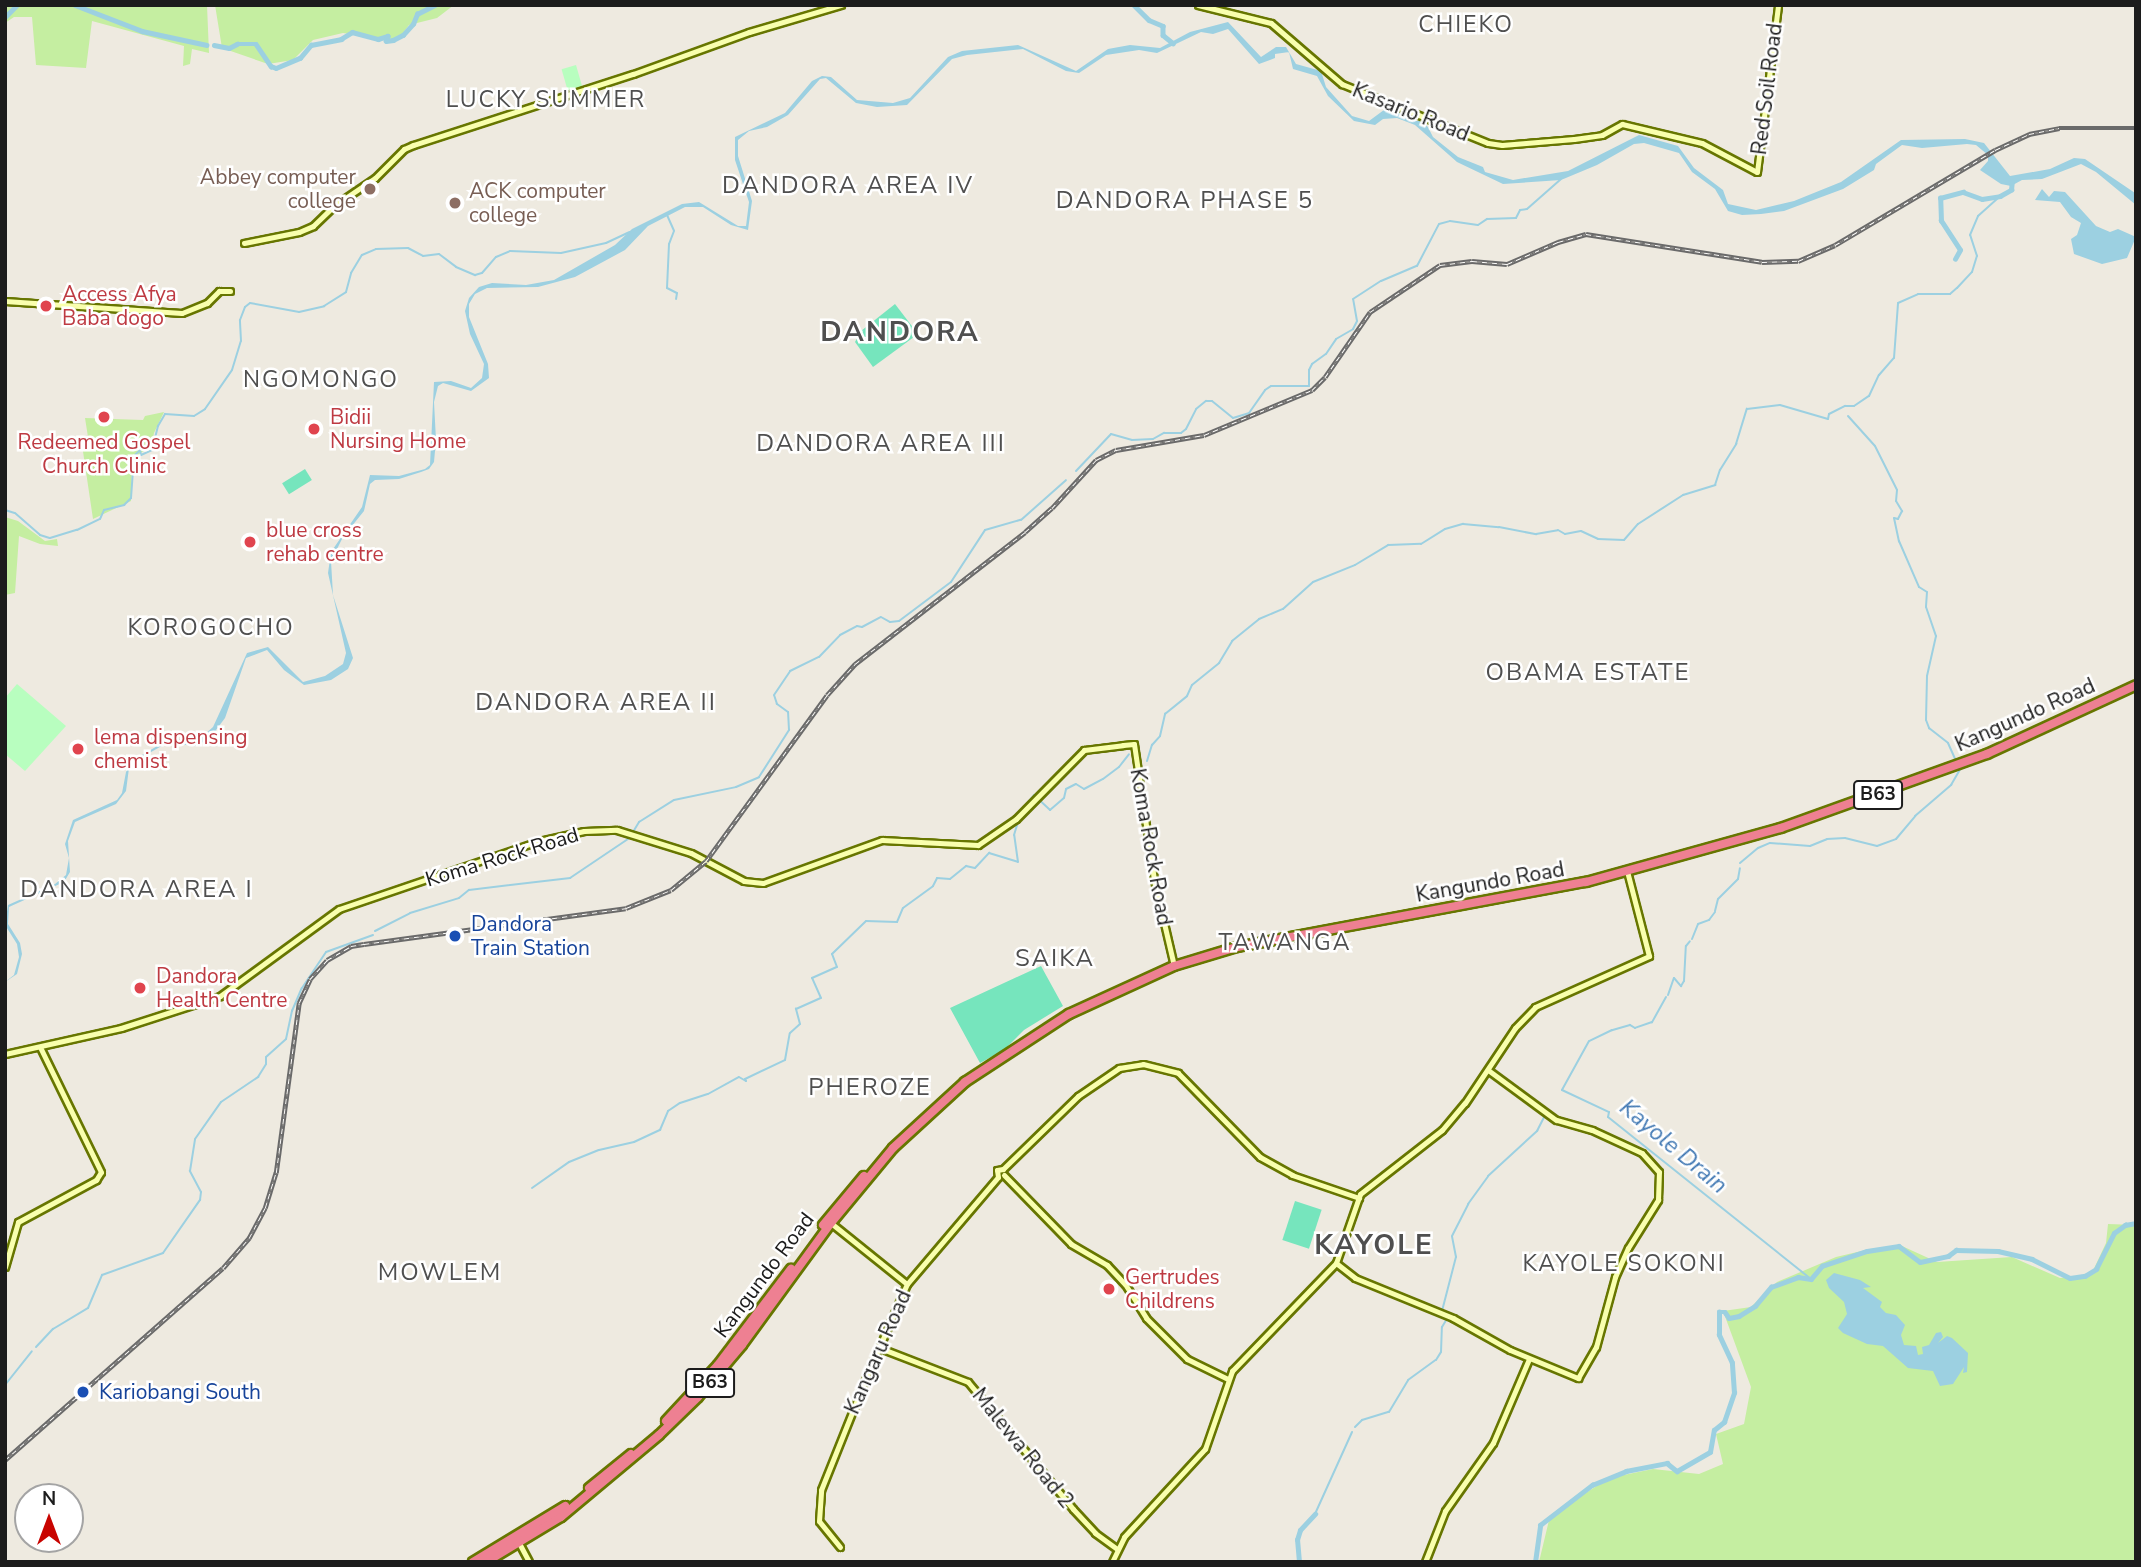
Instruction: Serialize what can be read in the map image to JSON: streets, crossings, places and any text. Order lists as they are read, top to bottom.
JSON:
{
  "streets": {
    "highway": ["Kangundo Road", "B63"],
    "main road": [
      "Red Soil Road",
      "Kasario Road",
      "Koma Rock Road",
      "Kangaru Road",
      "Malewa Road 2"
    ]
  },
  "crossings": [
    ["Red Soil Road", "Kasario Road"],
    ["Kangundo Road", "Koma Rock Road"],
    ["Kangaru Road", "Malewa Road 2"]
  ],
  "districts": [
    "CHIEKO",
    "LUCKY SUMMER",
    "DANDORA AREA IV",
    "DANDORA PHASE 5",
    "DANDORA",
    "NGOMONGO",
    "DANDORA AREA III",
    "KOROGOCHO",
    "OBAMA ESTATE",
    "DANDORA AREA II",
    "DANDORA AREA I",
    "TAWANGA",
    "SAIKA",
    "PHEROZE",
    "KAYOLE",
    "KAYOLE SOKONI",
    "MOWLEM"
  ],
  "water": ["Kayole Drain"],
  "places": [
    "Abbey computer college",
    "ACK computer college",
    "Access Afya Baba dogo",
    "Redeemed Gospel Church Clinic",
    "Bidii Nursing Home",
    "blue cross rehab centre",
    "lema dispensing chemist",
    "Dandora Train Station",
    "Dandora Health Centre",
    "Gertrudes Childrens",
    "Kariobangi South"
  ],
  "north": "top"
}
